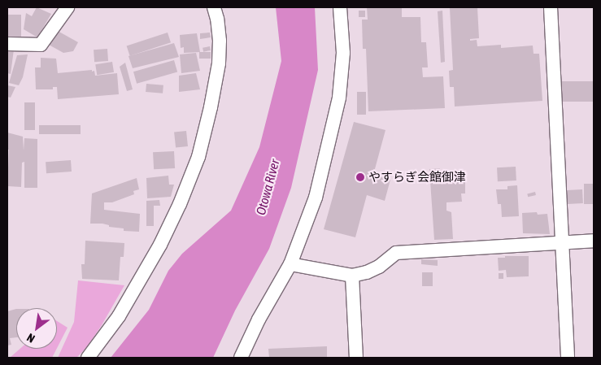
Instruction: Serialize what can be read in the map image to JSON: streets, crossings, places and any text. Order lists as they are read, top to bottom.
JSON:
{
  "water": ["Otowa River"],
  "places": ["やすらぎ会館御津"],
  "north": "bottom left"
}
